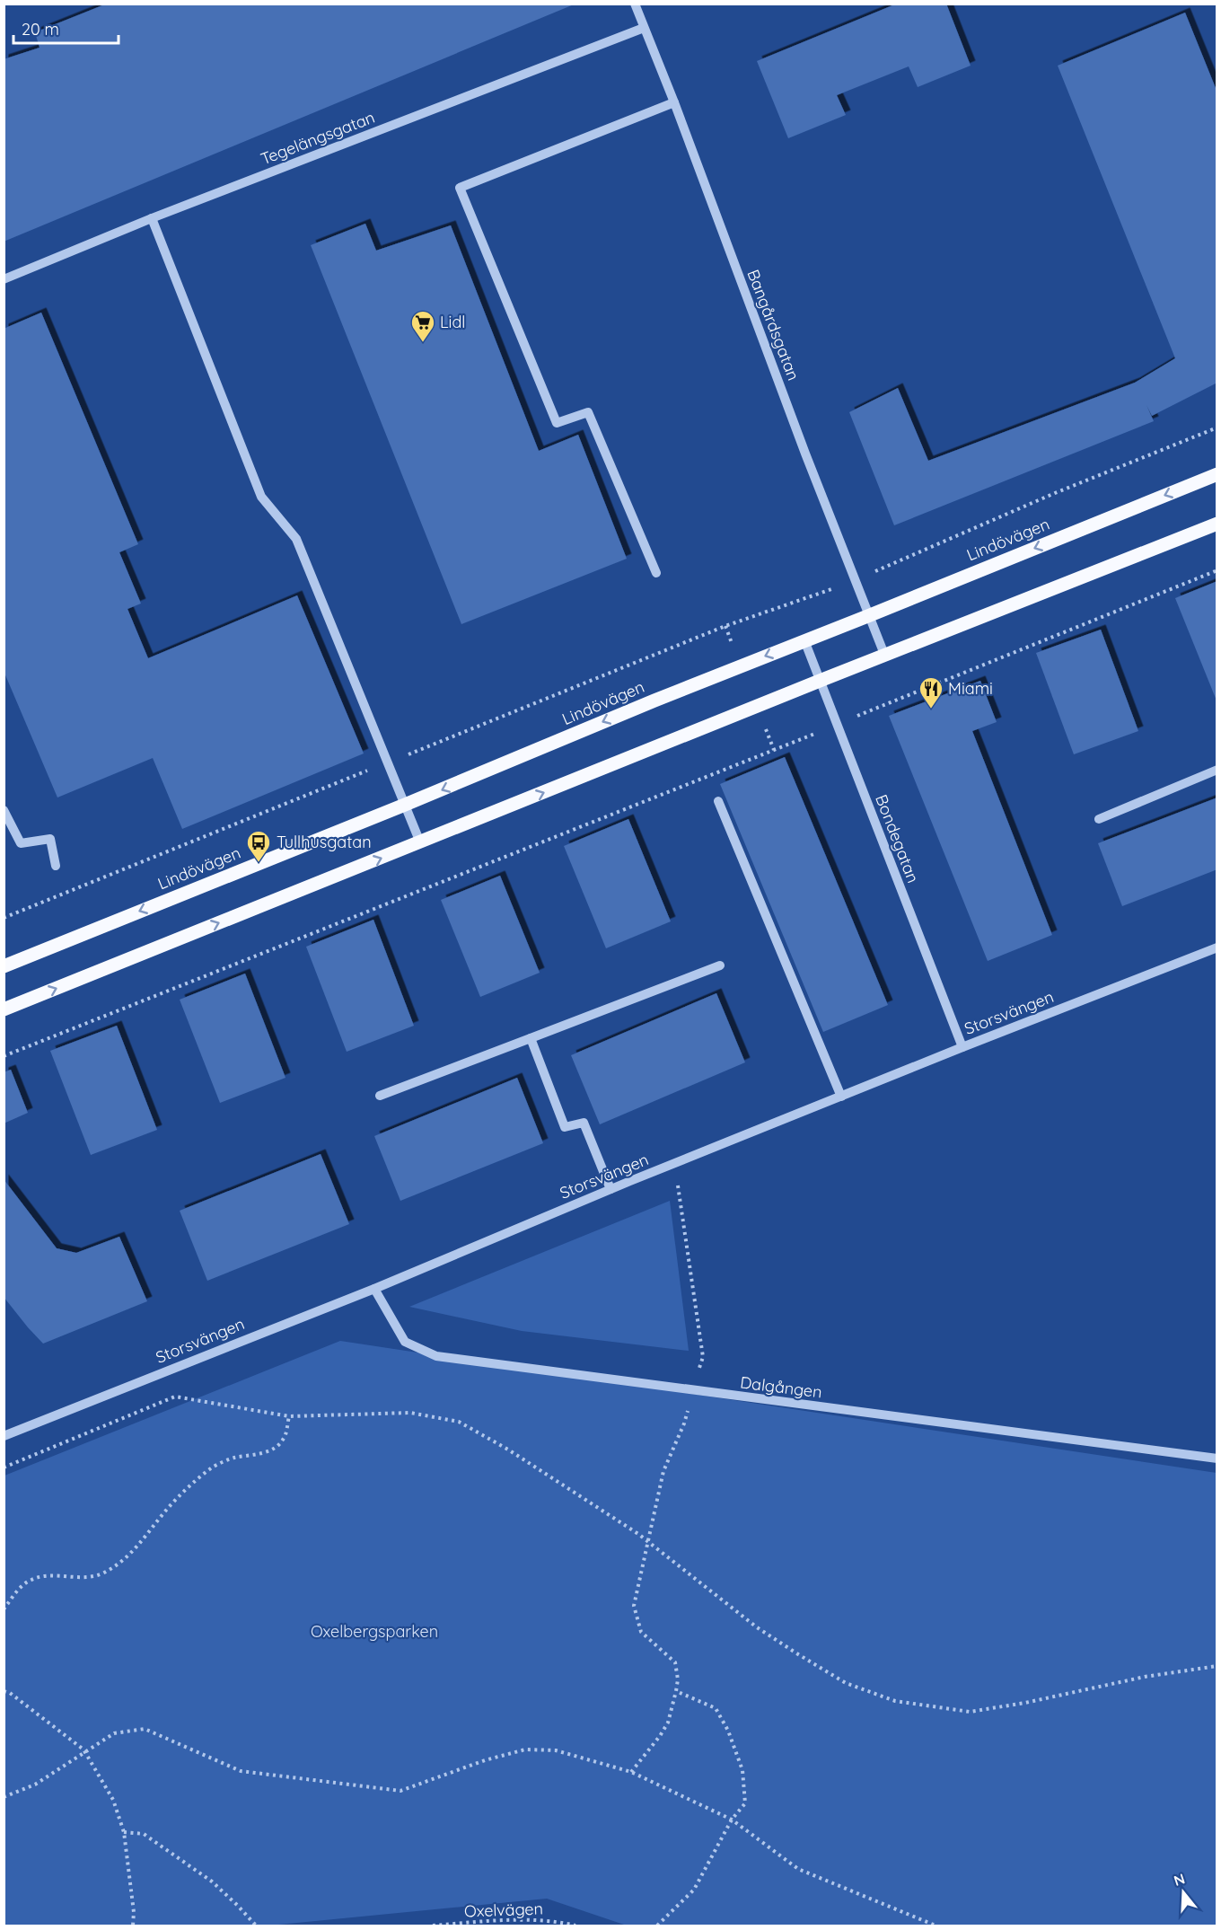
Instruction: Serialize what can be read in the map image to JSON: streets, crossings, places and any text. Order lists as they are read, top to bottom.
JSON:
{
  "streets": {
    "main road": ["Lindövägen"],
    "street": [
      "Tegelängsgatan",
      "Bangårdsgatan",
      "Bondegatan",
      "Storsvängen",
      "Dalgången"
    ],
    "path": ["Oxelvägen"]
  },
  "crossings": [
    ["Tegelängsgatan", "Bangårdsgatan"],
    ["Bangårdsgatan", "Lindövägen"],
    ["Lindövägen", "Bondegatan"],
    ["Bondegatan", "Storsvängen"],
    ["Storsvängen", "Dalgången"]
  ],
  "parks": ["Oxelbergsparken"],
  "places": {
    "supermarket": ["Lidl"],
    "restaurant": ["Miami"],
    "bus stop": ["Tullhusgatan"]
  },
  "scale_bar": "20 m",
  "north": "top"
}
